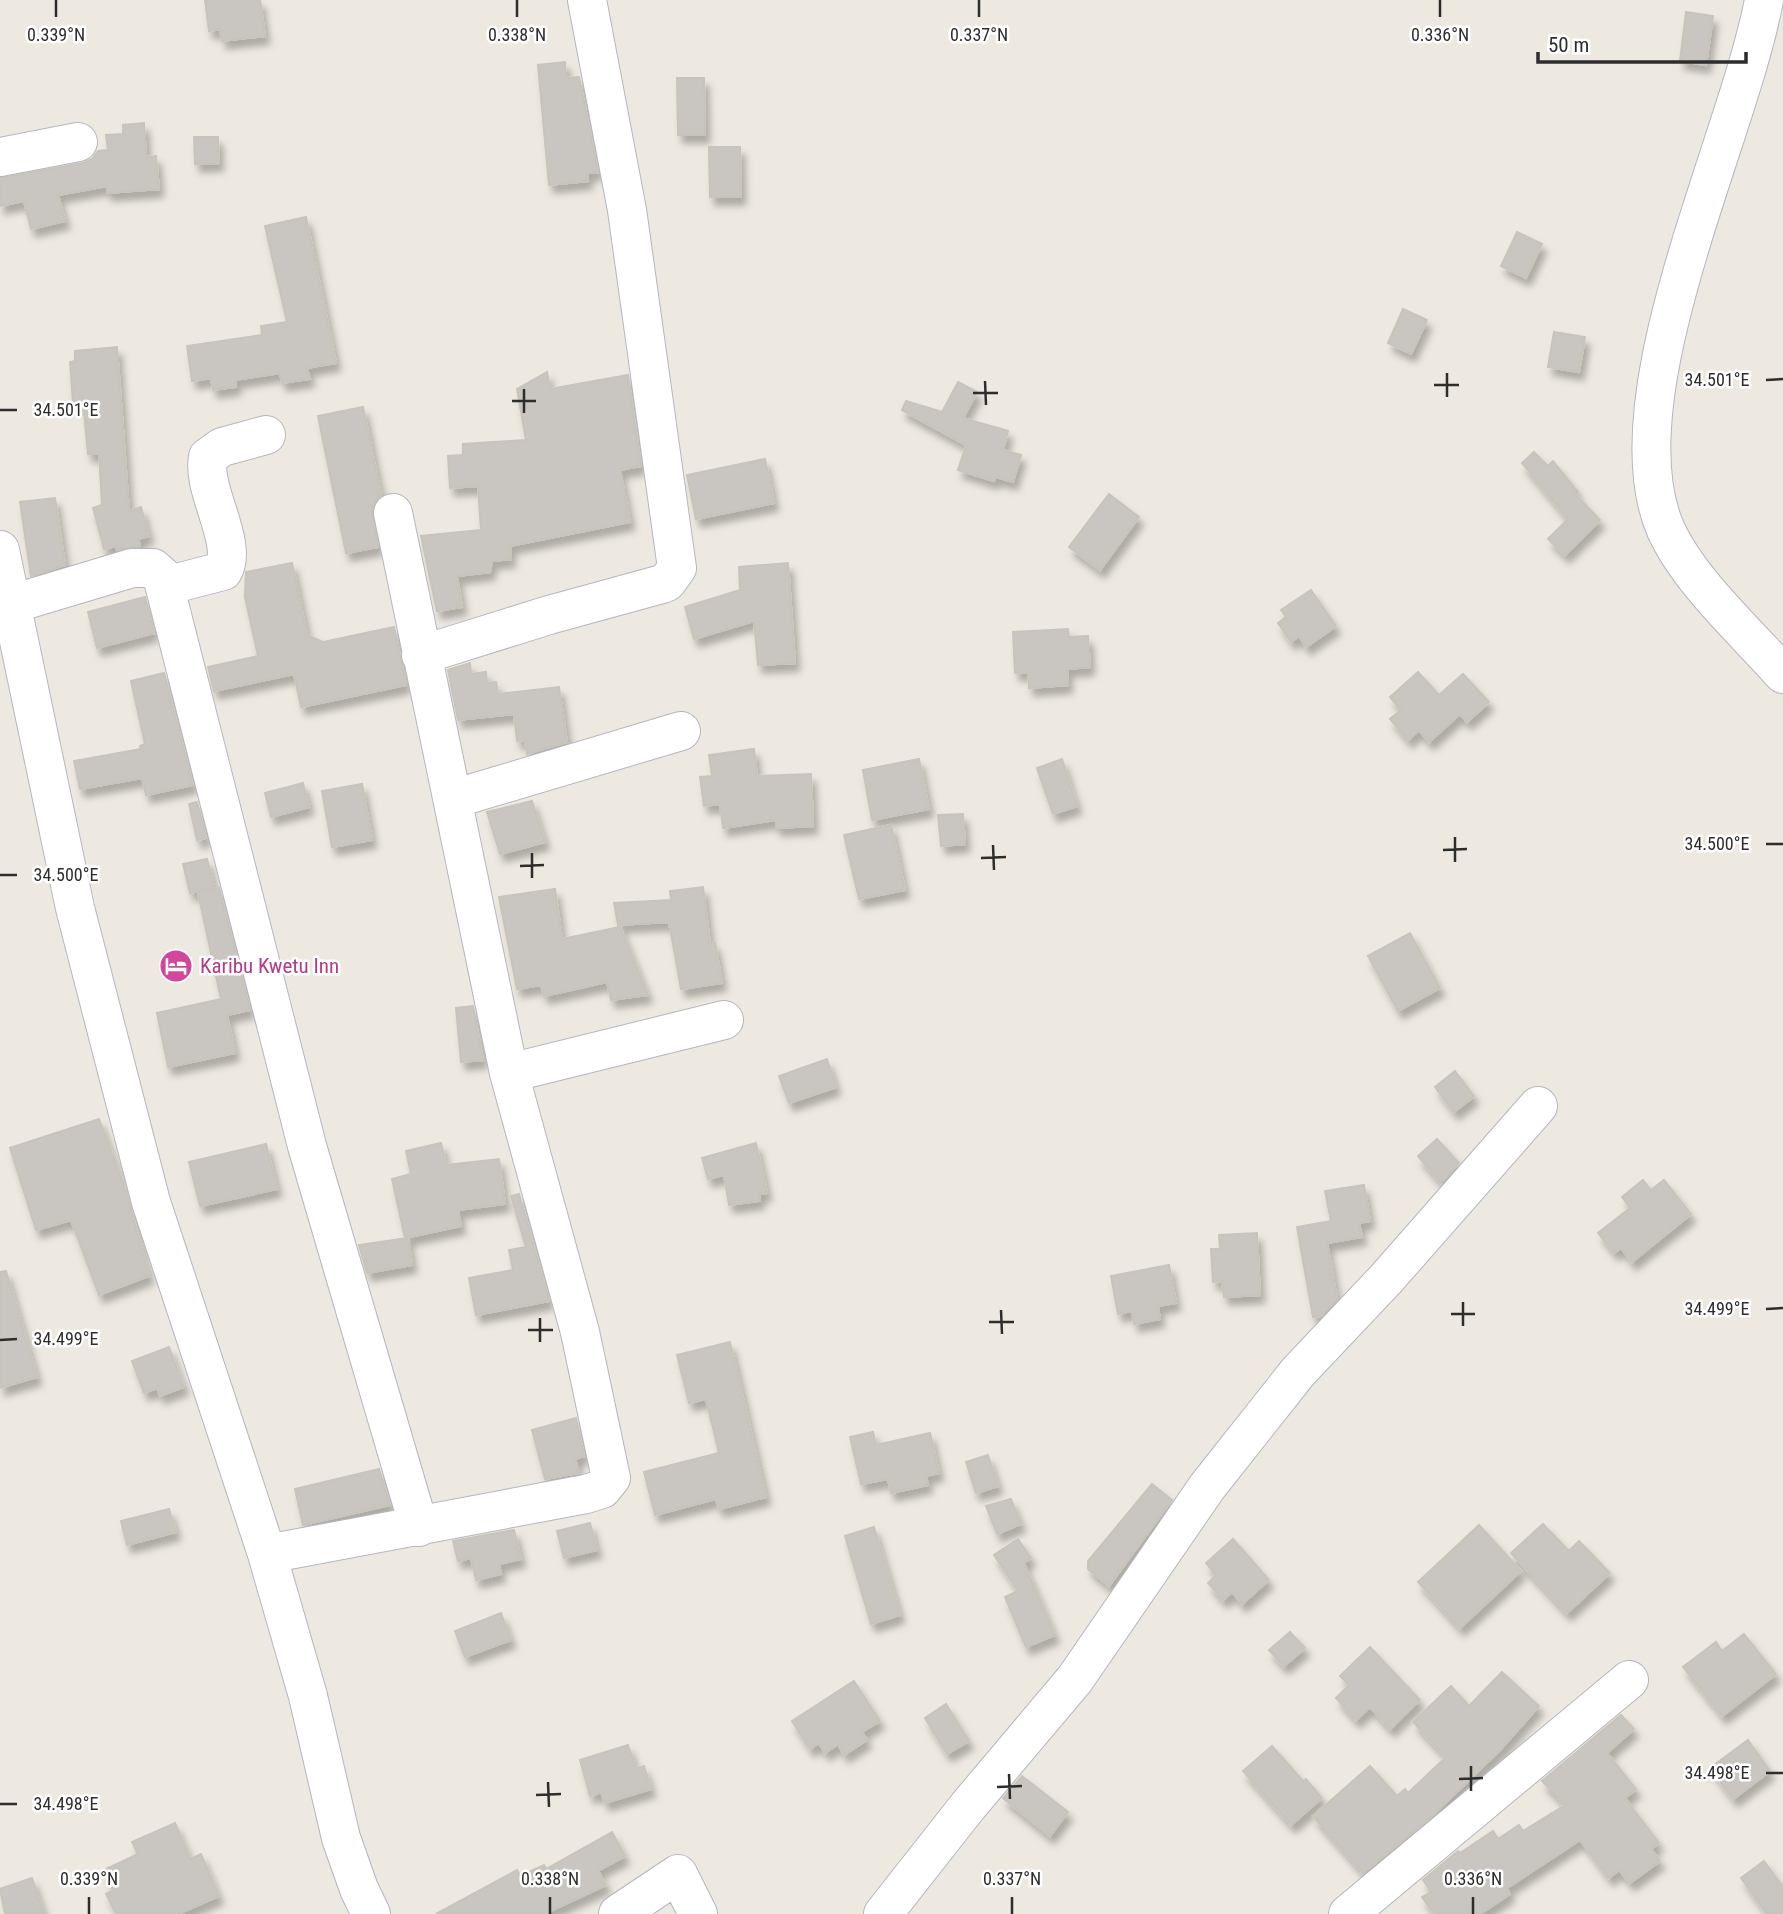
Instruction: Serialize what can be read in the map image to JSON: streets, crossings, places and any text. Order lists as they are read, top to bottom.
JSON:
{
  "places": {
    "hotel": ["Karibu Kwetu Inn"]
  },
  "scale_bar": "50 m",
  "coordinates": [
    "0.339°N",
    "0.338°N",
    "0.337°N",
    "0.336°N",
    "34.501°E",
    "34.500°E",
    "34.499°E",
    "34.498°E"
  ]
}
